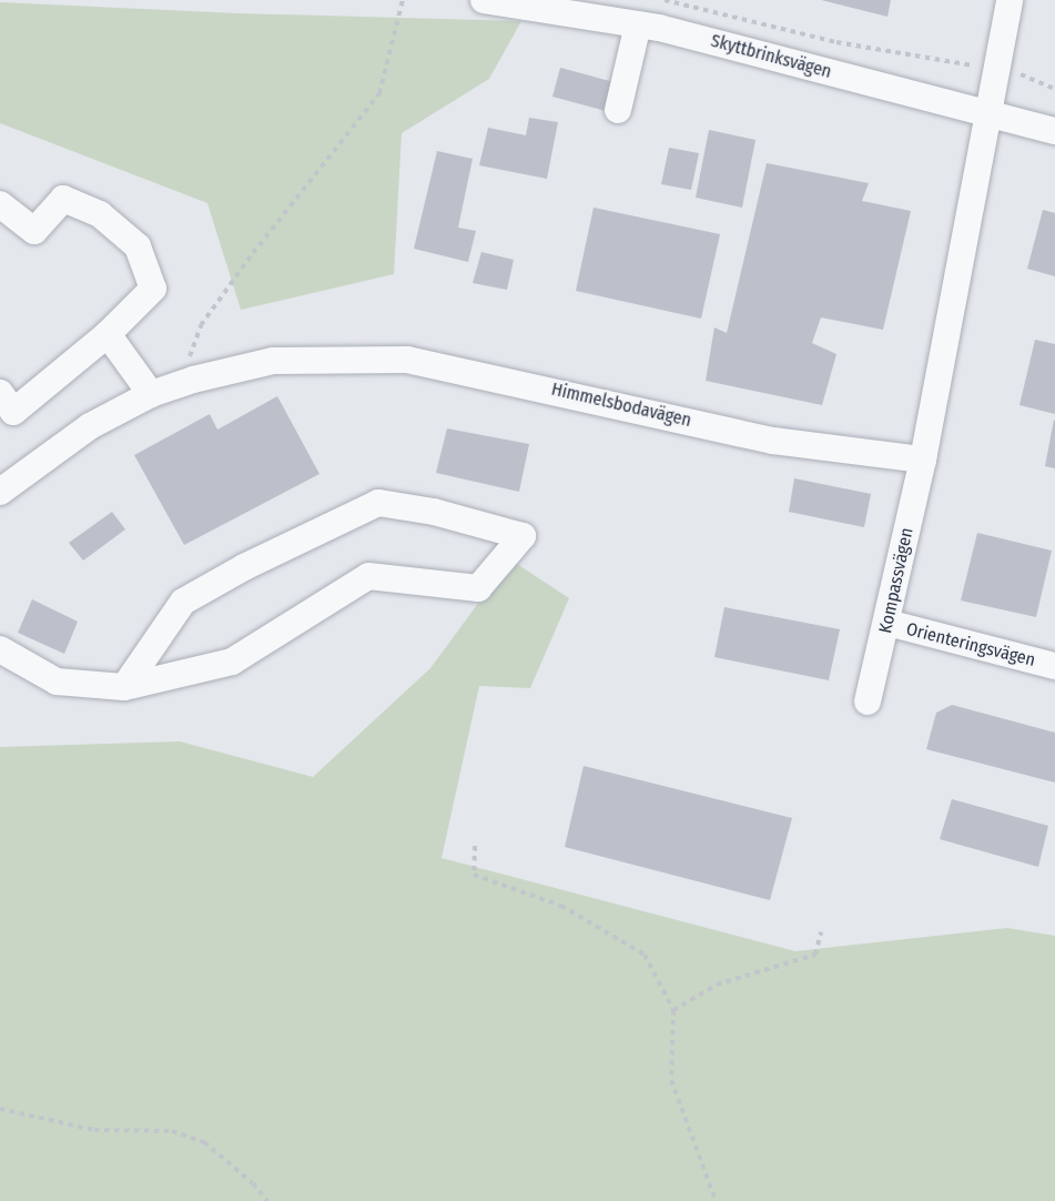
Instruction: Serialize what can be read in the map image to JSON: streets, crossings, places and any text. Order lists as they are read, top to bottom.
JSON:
{
  "streets": {
    "street": [
      "Skyttbrinksvägen",
      "Himmelsbodavägen",
      "Kompassvägen",
      "Orienteringsvägen"
    ]
  },
  "crossings": [
    ["Himmelsbodavägen", "Kompassvägen"],
    ["Kompassvägen", "Orienteringsvägen"]
  ]
}
